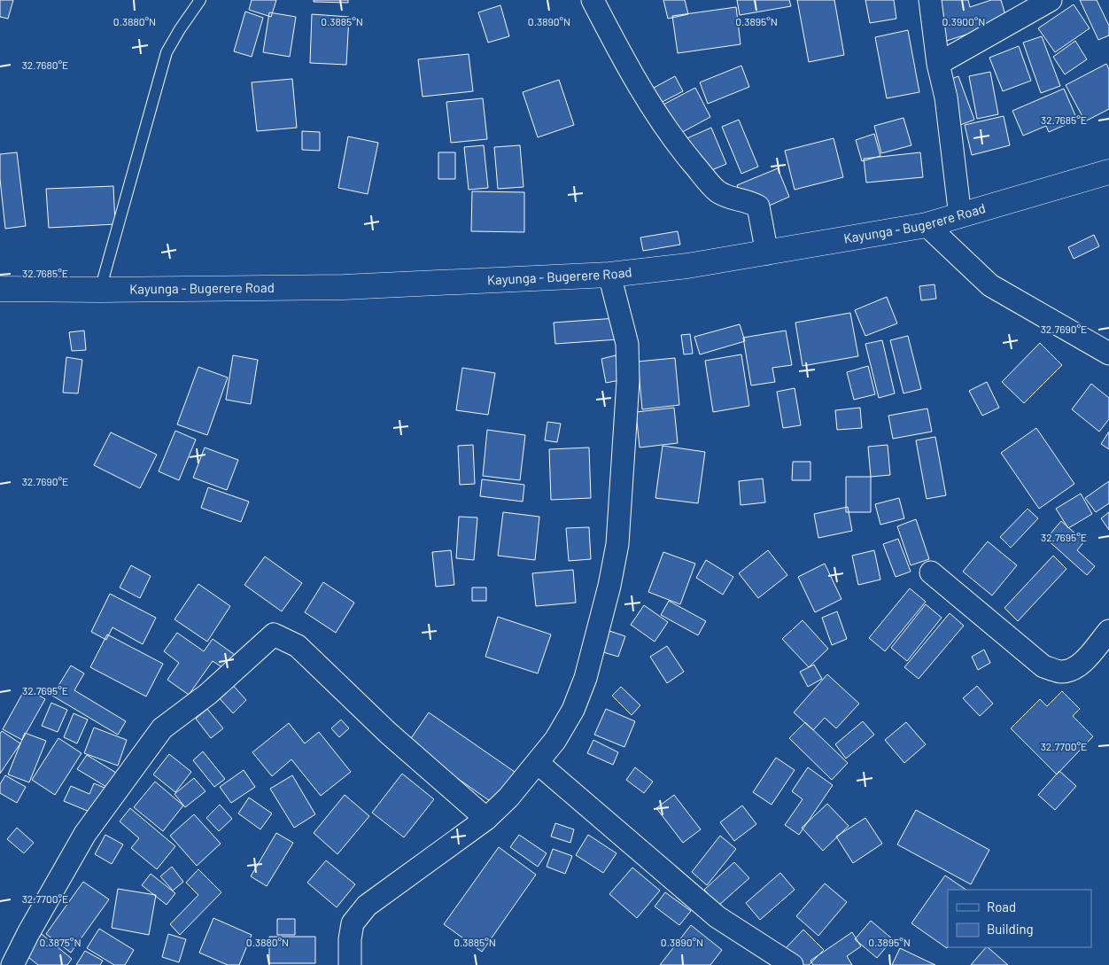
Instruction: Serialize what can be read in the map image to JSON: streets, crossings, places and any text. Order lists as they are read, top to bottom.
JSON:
{
  "streets": {
    "main road": ["Kayunga - Bugerere Road"]
  },
  "legend": ["Road", "Building"],
  "coordinates": [
    "0.3880°N",
    "0.3885°N",
    "0.3890°N",
    "0.3895°N",
    "0.3900°N",
    "32.7680°E",
    "32.7685°E",
    "32.7690°E",
    "32.7695°E",
    "32.7700°E",
    "0.3875°N"
  ]
}
